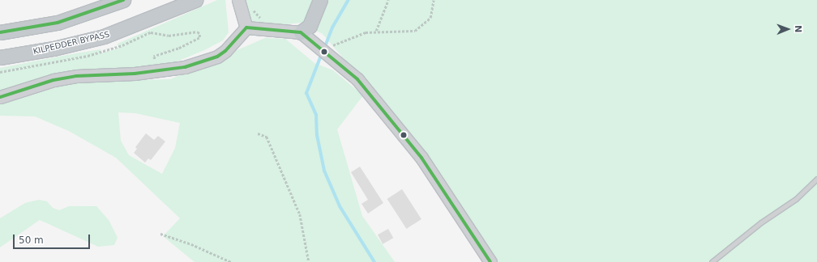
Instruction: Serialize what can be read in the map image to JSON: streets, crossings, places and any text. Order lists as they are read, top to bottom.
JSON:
{
  "streets": {
    "highway": ["KILPEDDER BYPASS"]
  },
  "scale_bar": "50 m",
  "north": "right"
}
